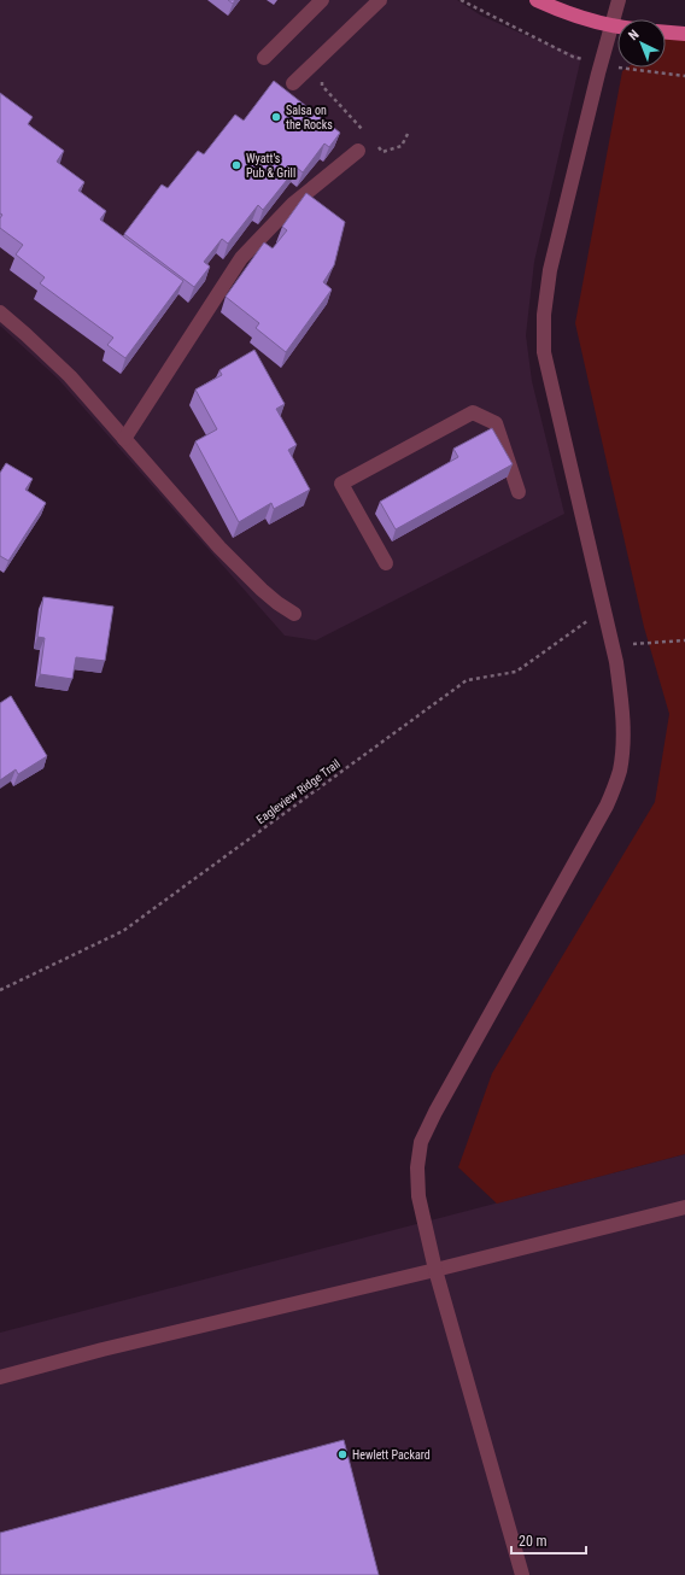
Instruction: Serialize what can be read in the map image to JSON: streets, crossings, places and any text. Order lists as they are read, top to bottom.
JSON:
{
  "streets": {
    "path": ["Eagleview Ridge Trail"]
  },
  "places": ["Salsa on the Rocks", "Wyatt's Pub & Grill", "Hewlett Packard"],
  "scale_bar": "20 m",
  "north": "top left"
}
